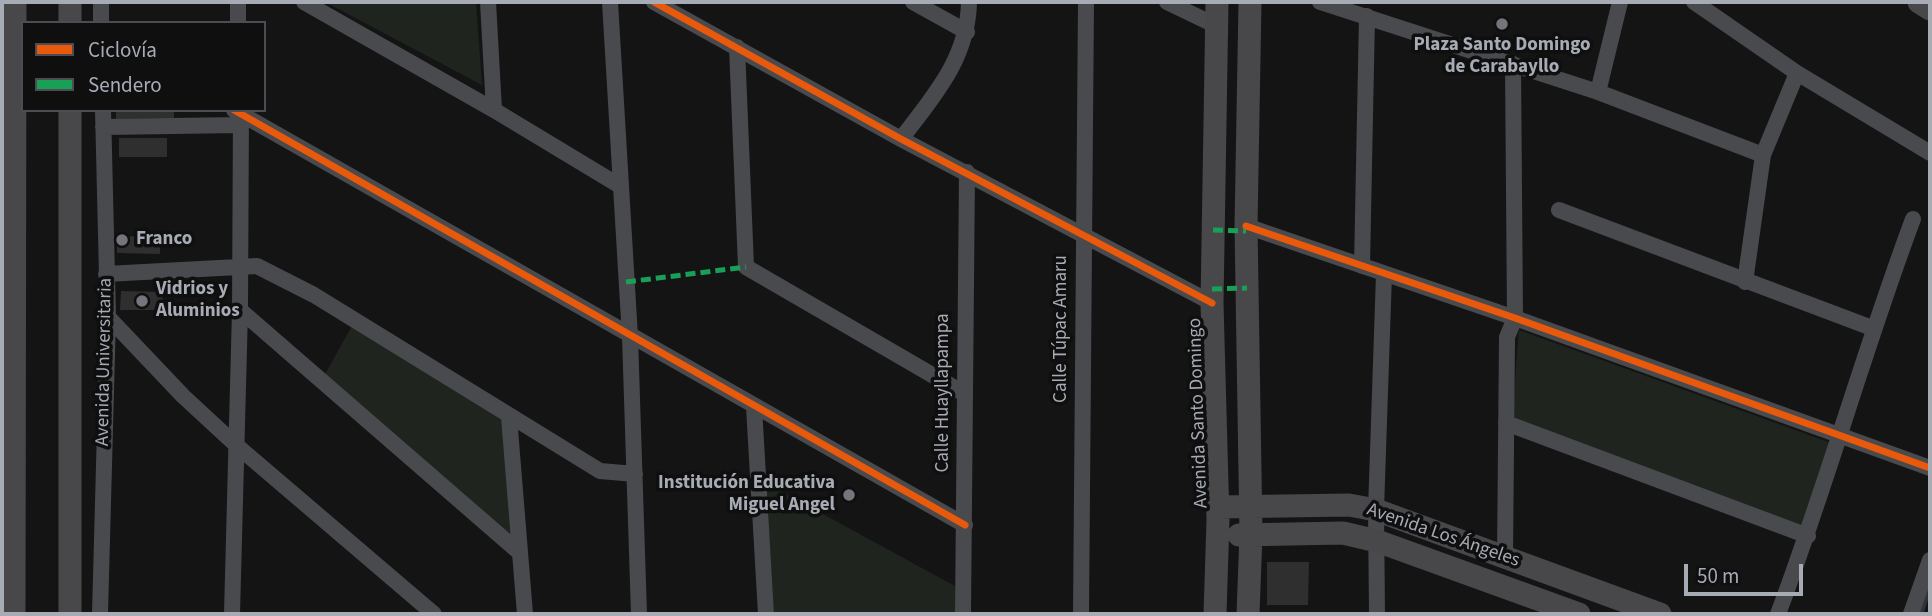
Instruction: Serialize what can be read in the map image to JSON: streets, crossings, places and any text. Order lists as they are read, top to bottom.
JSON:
{
  "streets": {
    "street": [
      "Calle Túpac Amaru",
      "Avenida Universitaria",
      "Calle Huayllapampa",
      "Avenida Santo Domingo",
      "Avenida Los Ángeles"
    ]
  },
  "crossings": [
    ["Avenida Santo Domingo", "Avenida Los Ángeles"]
  ],
  "places": [
    "Plaza Santo Domingo de Carabayllo",
    "Franco",
    "Vidrios y Aluminios",
    "Institución Educativa Miguel Angel"
  ],
  "legend": ["Ciclovía", "Sendero"],
  "scale_bar": "50 m"
}
